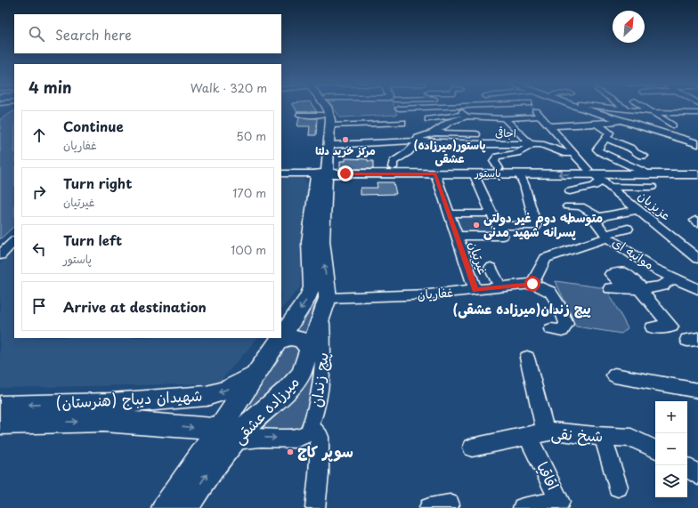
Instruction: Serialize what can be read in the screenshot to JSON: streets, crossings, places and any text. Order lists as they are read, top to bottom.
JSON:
{
  "streets": {
    "main road": ["پاستور", "شهیدان دیباج (هنرستان)", "میرزاده عشقی"],
    "street": [
      "اجاقی",
      "عزیزیان",
      "موانیه ای",
      "غیرتیان",
      "غفاریان",
      "پیچ زندان",
      "شیخ نقی",
      "اقاقیا"
    ]
  },
  "crossings": [
    ["اجاقی", "عزیزیان"],
    ["پاستور", "عزیزیان"],
    ["پاستور", "غیرتیان"],
    ["پاستور", "میرزاده عشقی"],
    ["غیرتیان", "غفاریان"],
    ["غفاریان", "میرزاده عشقی"],
    ["پیچ زندان", "شهیدان دیباج (هنرستان)"],
    ["پیچ زندان", "میرزاده عشقی"],
    ["شهیدان دیباج (هنرستان)", "میرزاده عشقی"],
    ["شیخ نقی", "اقاقیا"]
  ],
  "one_way": ["پیچ زندان"],
  "districts": ["(پاستور(میرزاده عشقی", "(پیچ زندان(میرزاده عشقی"],
  "places": ["مرکز خرید دلتا", "متوسطه دوم غیر دولتی پسرانه شهید مدنی", "سوپر کاج"],
  "north": "top right",
  "page": {
    "search": "Search here",
    "heading": ["4 min", "Walk · 320 m"],
    "list": [
      ["Continue", "غفاریان", "50 m"],
      ["Turn right", "غیرتیان", "170 m"],
      ["Turn left", "پاستور", "100 m"],
      "Arrive at destination"
    ],
    "map_buttons": ["+", "−"]
  }
}
